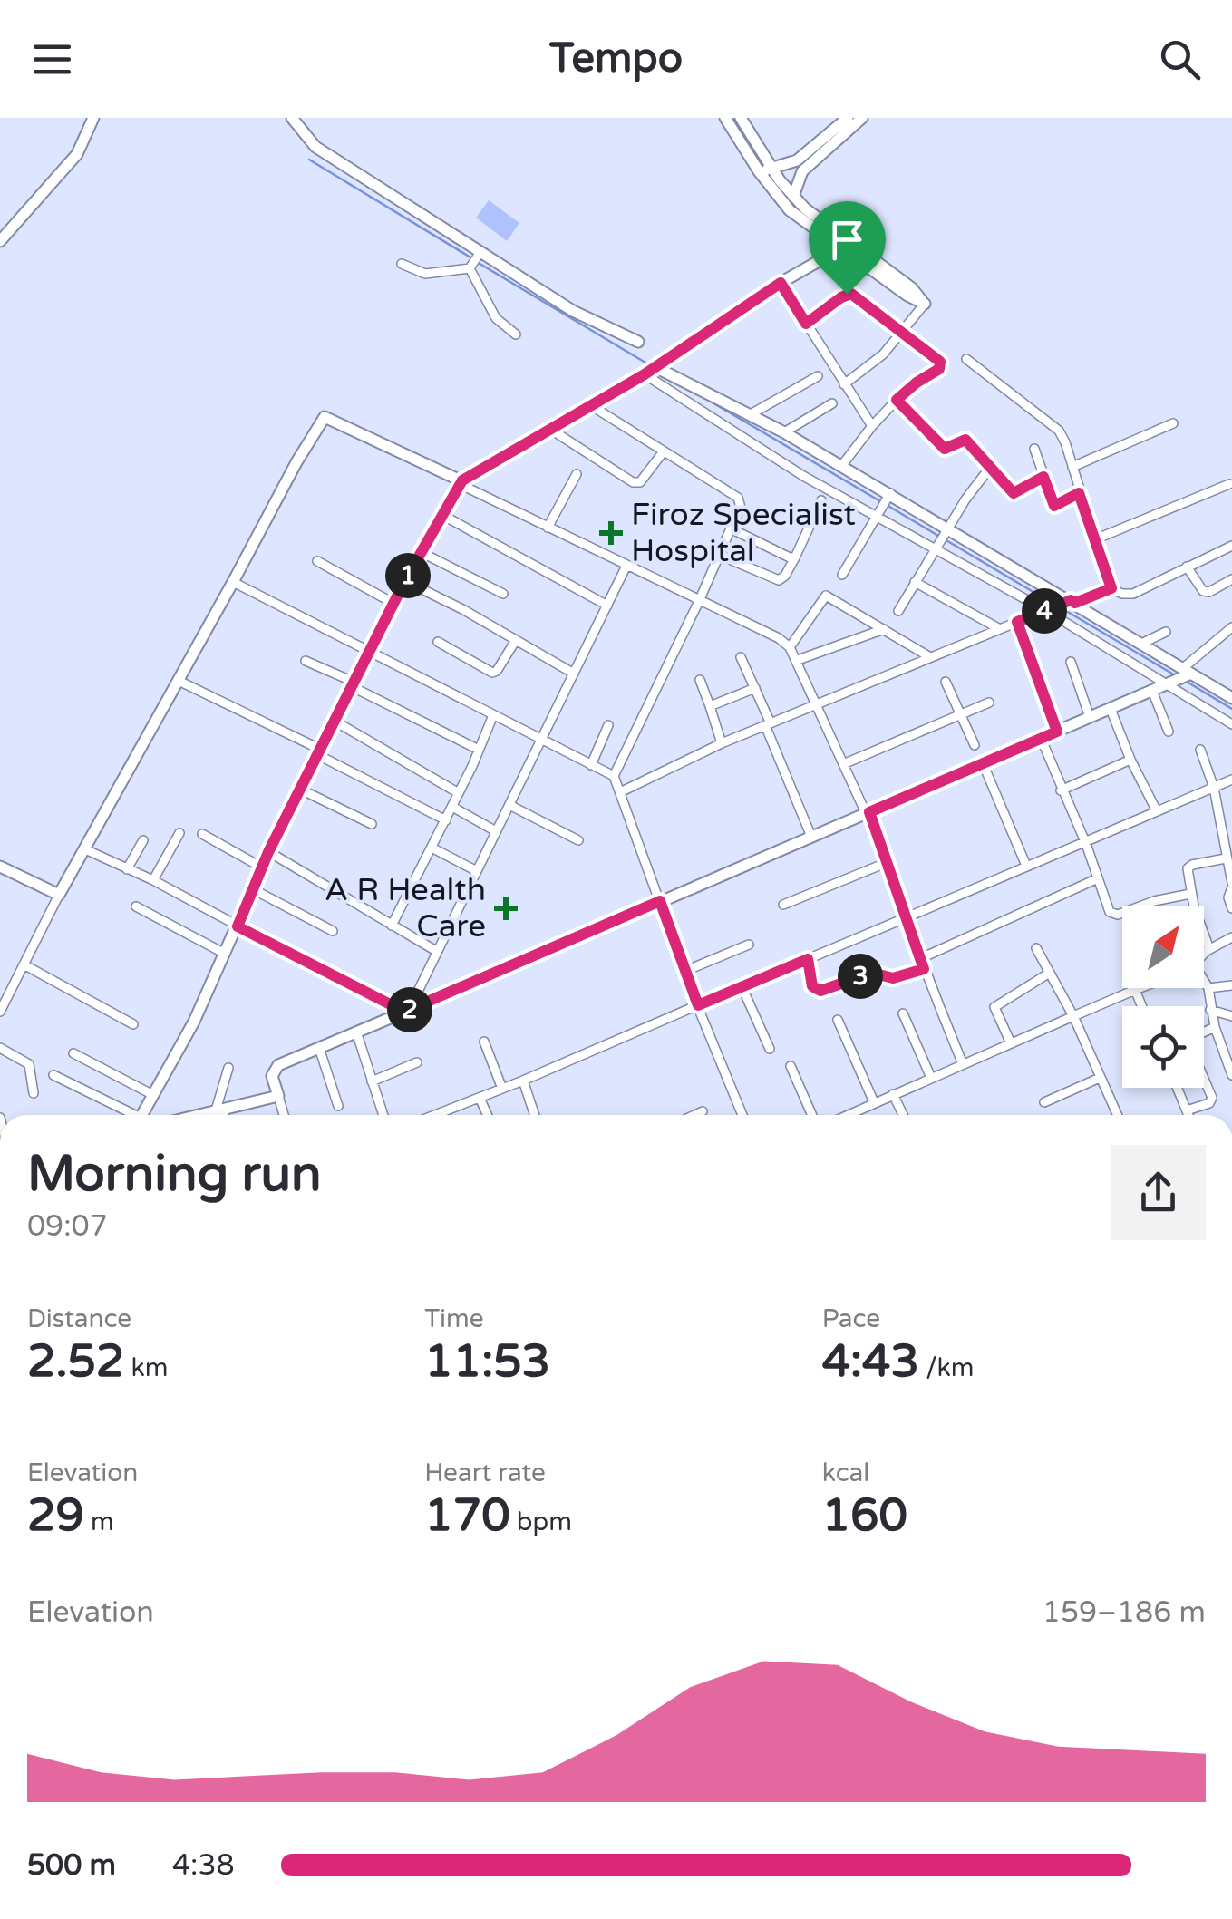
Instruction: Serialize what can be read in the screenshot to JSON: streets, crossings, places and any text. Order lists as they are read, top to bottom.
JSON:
{
  "places": {
    "health": ["Firoz Specialist Hospital", "A R Health Care"]
  },
  "north": "top right",
  "page": {
    "header": "Tempo",
    "pins": [
      "1",
      "4",
      "3",
      "2"
    ],
    "heading": ["Morning run", "09:07"],
    "stats": [
      ["Distance", "2.52 km"],
      ["Time", "11:53"],
      ["Pace", "4:43 /km"],
      ["Elevation", "29 m"],
      ["Heart rate", "170 bpm"],
      ["kcal", "160"]
    ],
    "chart": ["Elevation", "159–186 m"],
    "list": [
      {
        "name": "500 m",
        "note": "4:38"
      }
    ]
  }
}
